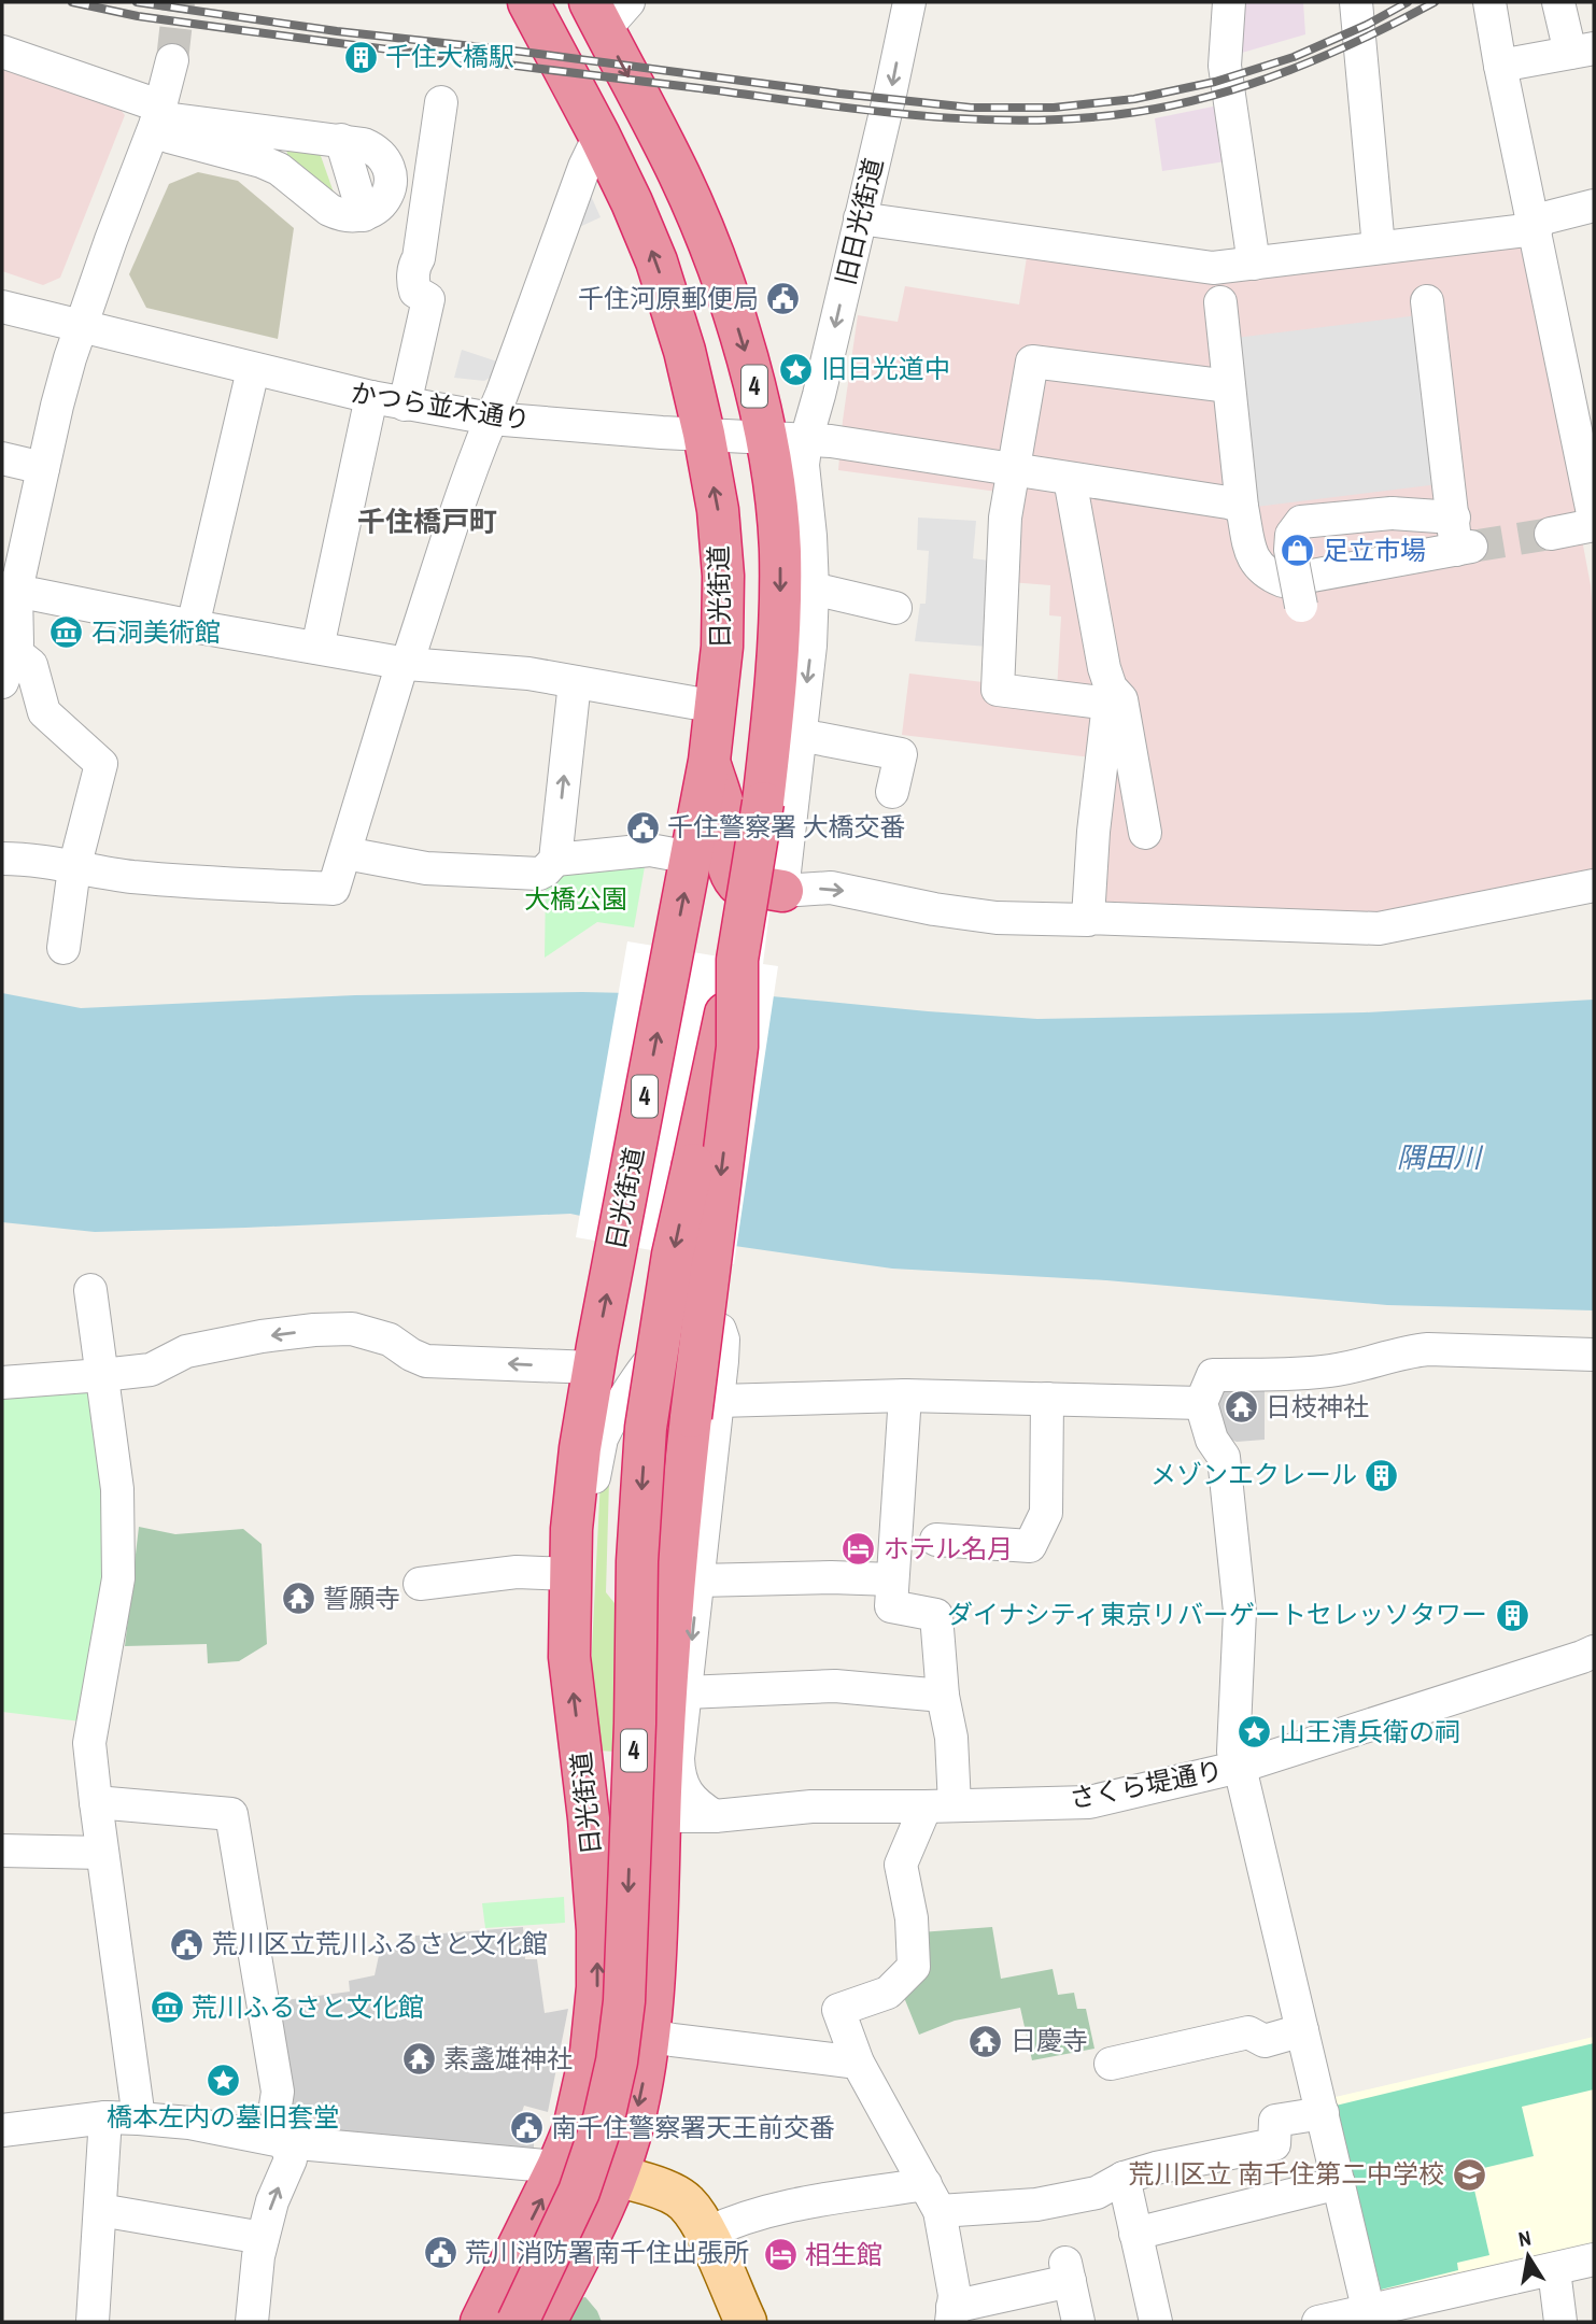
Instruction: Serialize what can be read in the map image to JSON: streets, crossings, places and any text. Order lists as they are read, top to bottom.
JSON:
{
  "streets": {
    "highway": ["4", "日光街道"],
    "street": ["旧日光街道", "かつら並木通り", "さくら堤通り"]
  },
  "crossings": [
    ["旧日光街道", "かつら並木通り"],
    ["かつら並木通り", "日光街道"],
    ["日光街道", "さくら堤通り"]
  ],
  "districts": ["千住橋戸町"],
  "water": ["隅田川"],
  "parks": ["大橋公園"],
  "places": {
    "building": ["千住大橋駅", "メゾンエクレール", "ダイナシティ東京リバーゲートセレッソタワー"],
    "public building": [
      "千住河原郵便局",
      "千住警察署 大橋交番",
      "荒川区立荒川ふるさと文化館",
      "南千住警察署天王前交番",
      "荒川消防署南千住出張所"
    ],
    "place": ["旧日光道中", "山王清兵衛の祠", "橋本左内の墓旧套堂"],
    "shop": ["足立市場"],
    "museum": ["石洞美術館", "荒川ふるさと文化館"],
    "temple": [
      "日枝神社",
      "誓願寺",
      "日慶寺",
      "素盞雄神社"
    ],
    "hotel": ["ホテル名月", "相生館"],
    "school or university": ["荒川区立 南千住第二中学校"]
  },
  "north": "top"
}
